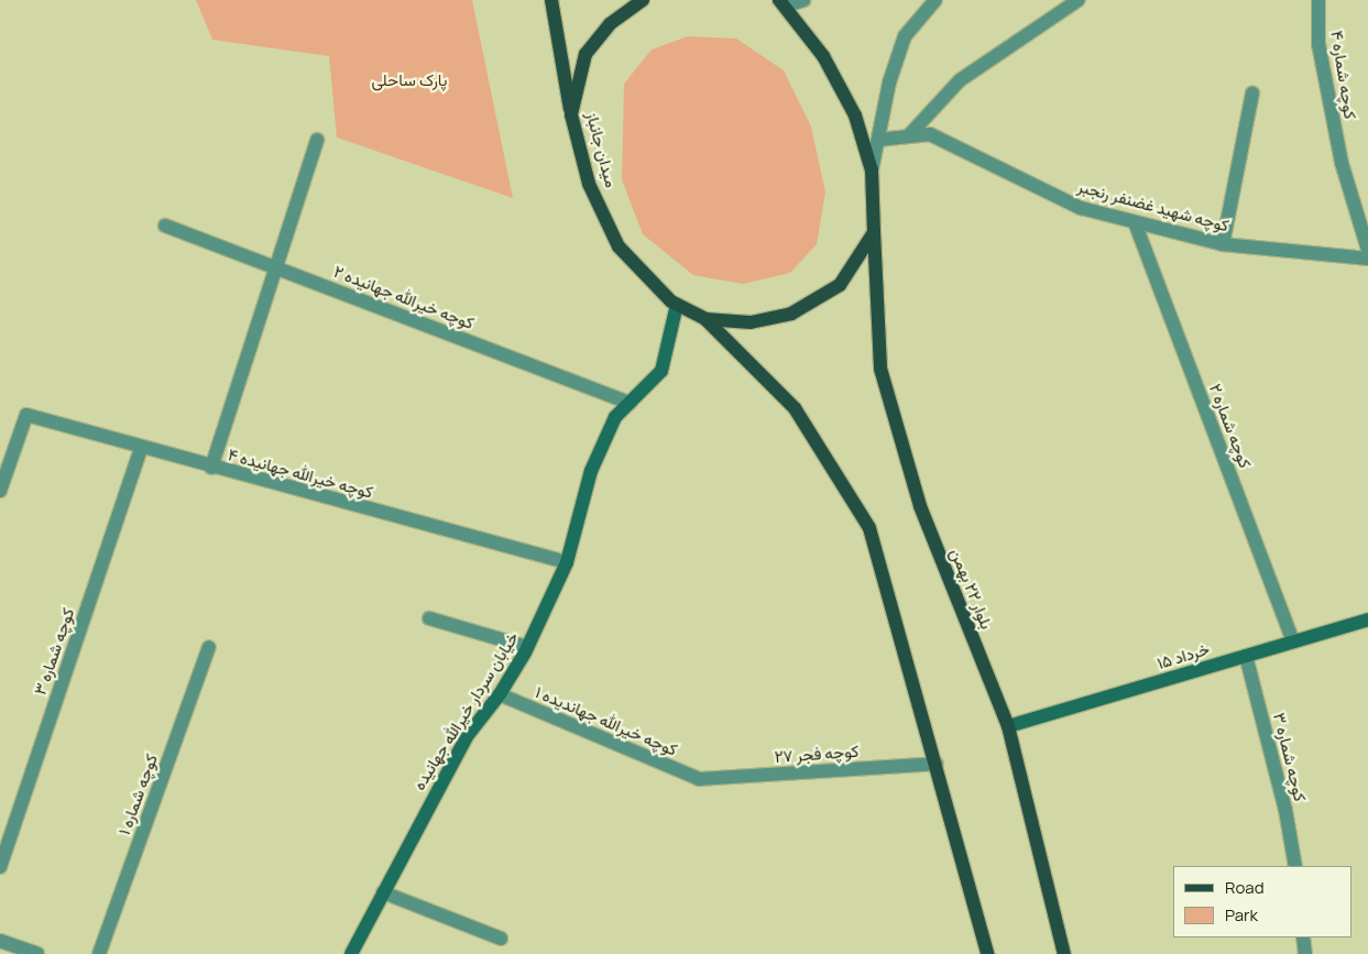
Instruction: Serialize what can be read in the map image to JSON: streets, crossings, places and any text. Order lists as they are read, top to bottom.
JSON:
{
  "streets": {
    "main road": ["میدان جانباز", "بلوار ۲۲ بهمن"],
    "street": [
      "کوچه شماره ۴",
      "کوچه شهید غضنفر رنجبر",
      "کوچه خیرالله جهانیده ۲",
      "کوچه شماره ۲",
      "کوچه خیرالله جهانیده ۴",
      "کوچه شماره ۳",
      "۱۵ خرداد",
      "خیابان سردار خیرالله جهانیده",
      "کوچه خیرالله جهاندیده ۱",
      "کوچه فجر ۲۷",
      "کوچه شماره ۱"
    ]
  },
  "crossings": [
    ["میدان جانباز", "بلوار ۲۲ بهمن"],
    ["میدان جانباز", "خیابان سردار خیرالله جهانیده"],
    ["کوچه شهید غضنفر رنجبر", "کوچه شماره ۲"],
    ["کوچه خیرالله جهانیده ۲", "خیابان سردار خیرالله جهانیده"],
    ["کوچه شماره ۲", "۱۵ خرداد"],
    ["کوچه خیرالله جهانیده ۴", "کوچه شماره ۳"],
    ["کوچه خیرالله جهانیده ۴", "خیابان سردار خیرالله جهانیده"],
    ["بلوار ۲۲ بهمن", "۱۵ خرداد"],
    ["کوچه شماره ۳", "۱۵ خرداد"],
    ["خیابان سردار خیرالله جهانیده", "کوچه خیرالله جهاندیده ۱"],
    ["کوچه خیرالله جهاندیده ۱", "کوچه فجر ۲۷"]
  ],
  "parks": ["پارک ساحلی"],
  "legend": ["Road", "Park"]
}
